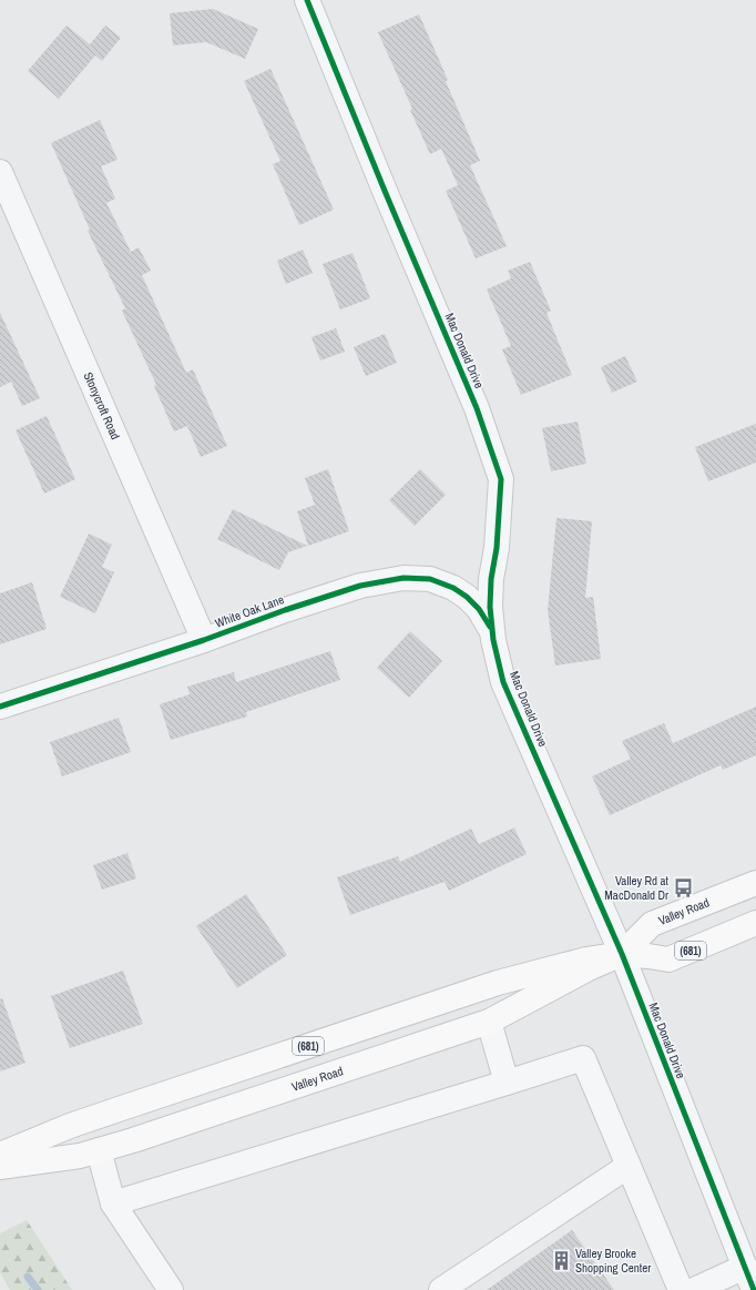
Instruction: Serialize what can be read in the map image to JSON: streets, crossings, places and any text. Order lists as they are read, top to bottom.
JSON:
{
  "streets": {
    "main road": ["Valley Road", "(681)"],
    "street": ["Mac Donald Drive", "Stonycroft Road", "White Oak Lane"]
  },
  "crossings": [
    ["Mac Donald Drive", "White Oak Lane"],
    ["Mac Donald Drive", "Valley Road"],
    ["Stonycroft Road", "White Oak Lane"]
  ],
  "places": {
    "bus stop": ["Valley Rd at MacDonald Dr"],
    "building": ["Valley Brooke Shopping Center"]
  }
}
